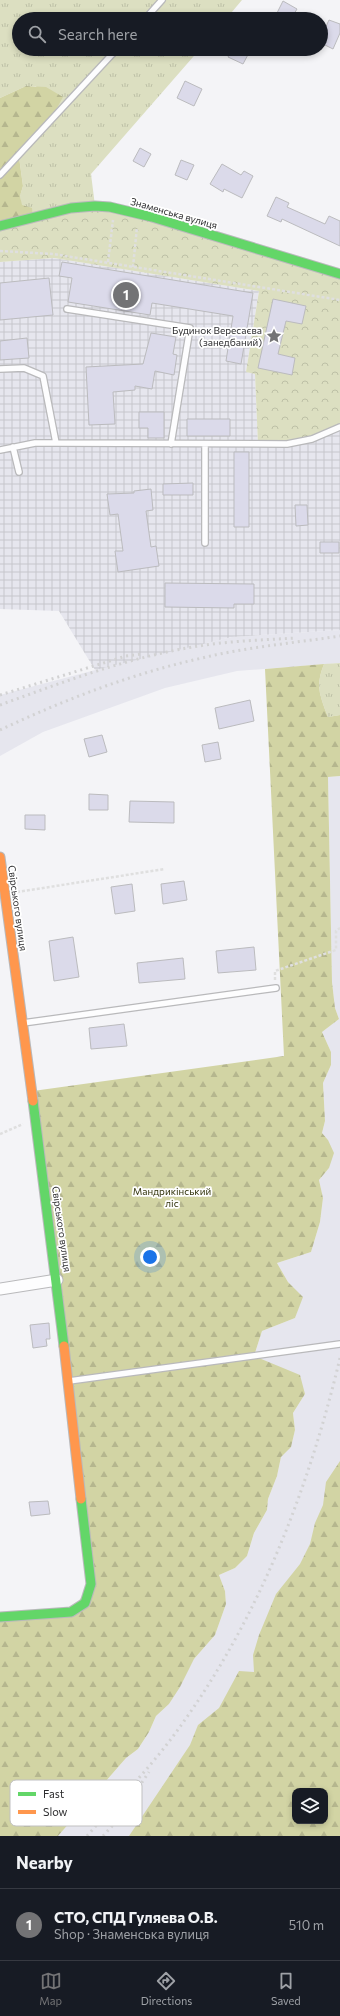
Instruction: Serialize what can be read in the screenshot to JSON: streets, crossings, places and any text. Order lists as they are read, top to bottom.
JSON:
{
  "streets": {
    "street": ["Знаменська вулиця", "Свірського вулиця"]
  },
  "parks": ["Мандрикінський ліс"],
  "places": {
    "place": ["Будинок Вересаєва (занедбаний)"]
  },
  "legend": ["Fast", "Slow"],
  "page": {
    "search": "Search here",
    "pins": "1",
    "heading": "Nearby",
    "list": [
      {
        "mark": "1",
        "name": "СТО, СПД Гуляева О.В.",
        "note": "Shop · Знаменська вулиця",
        "value": "510 m"
      }
    ],
    "nav": ["Map", "Directions", "Saved"]
  }
}
